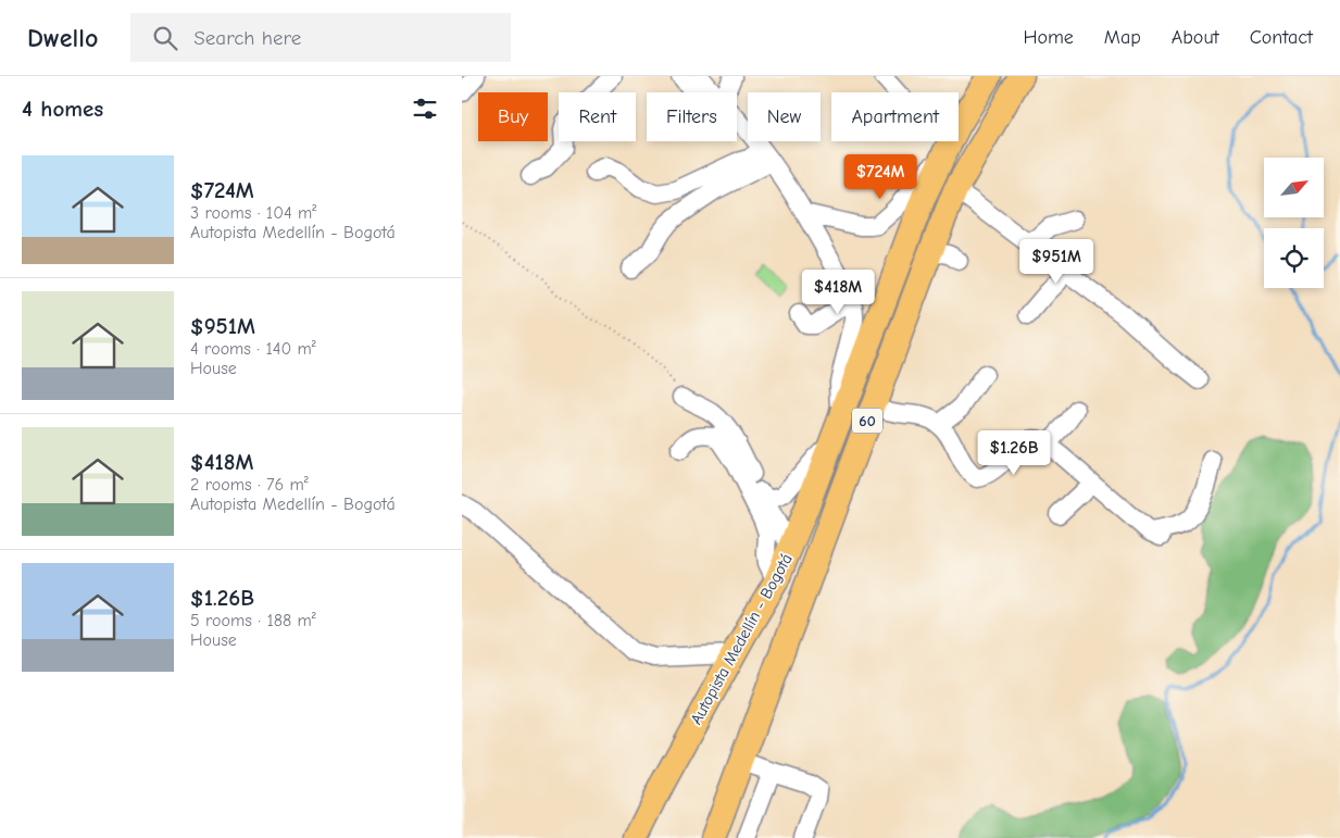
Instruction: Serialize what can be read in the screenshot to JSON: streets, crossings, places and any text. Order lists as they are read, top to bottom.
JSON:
{
  "streets": {
    "highway": ["60", "Autopista Medellín - Bogotá"]
  },
  "north": "top right",
  "page": {
    "header": "Dwello",
    "search": "Search here",
    "nav": [
      "Home",
      "Map",
      "About",
      "Contact"
    ],
    "heading": "4 homes",
    "chip": [
      "Buy",
      "Rent",
      "Filters",
      "New",
      "Apartment"
    ],
    "list": [
      {
        "name": "$724M",
        "note": "3 rooms · 104 m² · Autopista Medellín - Bogotá"
      },
      {
        "name": "$951M",
        "note": "4 rooms · 140 m² · House"
      },
      {
        "name": "$418M",
        "note": "2 rooms · 76 m² · Autopista Medellín - Bogotá"
      },
      {
        "name": "$1.26B",
        "note": "5 rooms · 188 m² · House"
      }
    ],
    "price": [
      "$724M",
      "$951M",
      "$418M",
      "$1.26B"
    ]
  }
}
